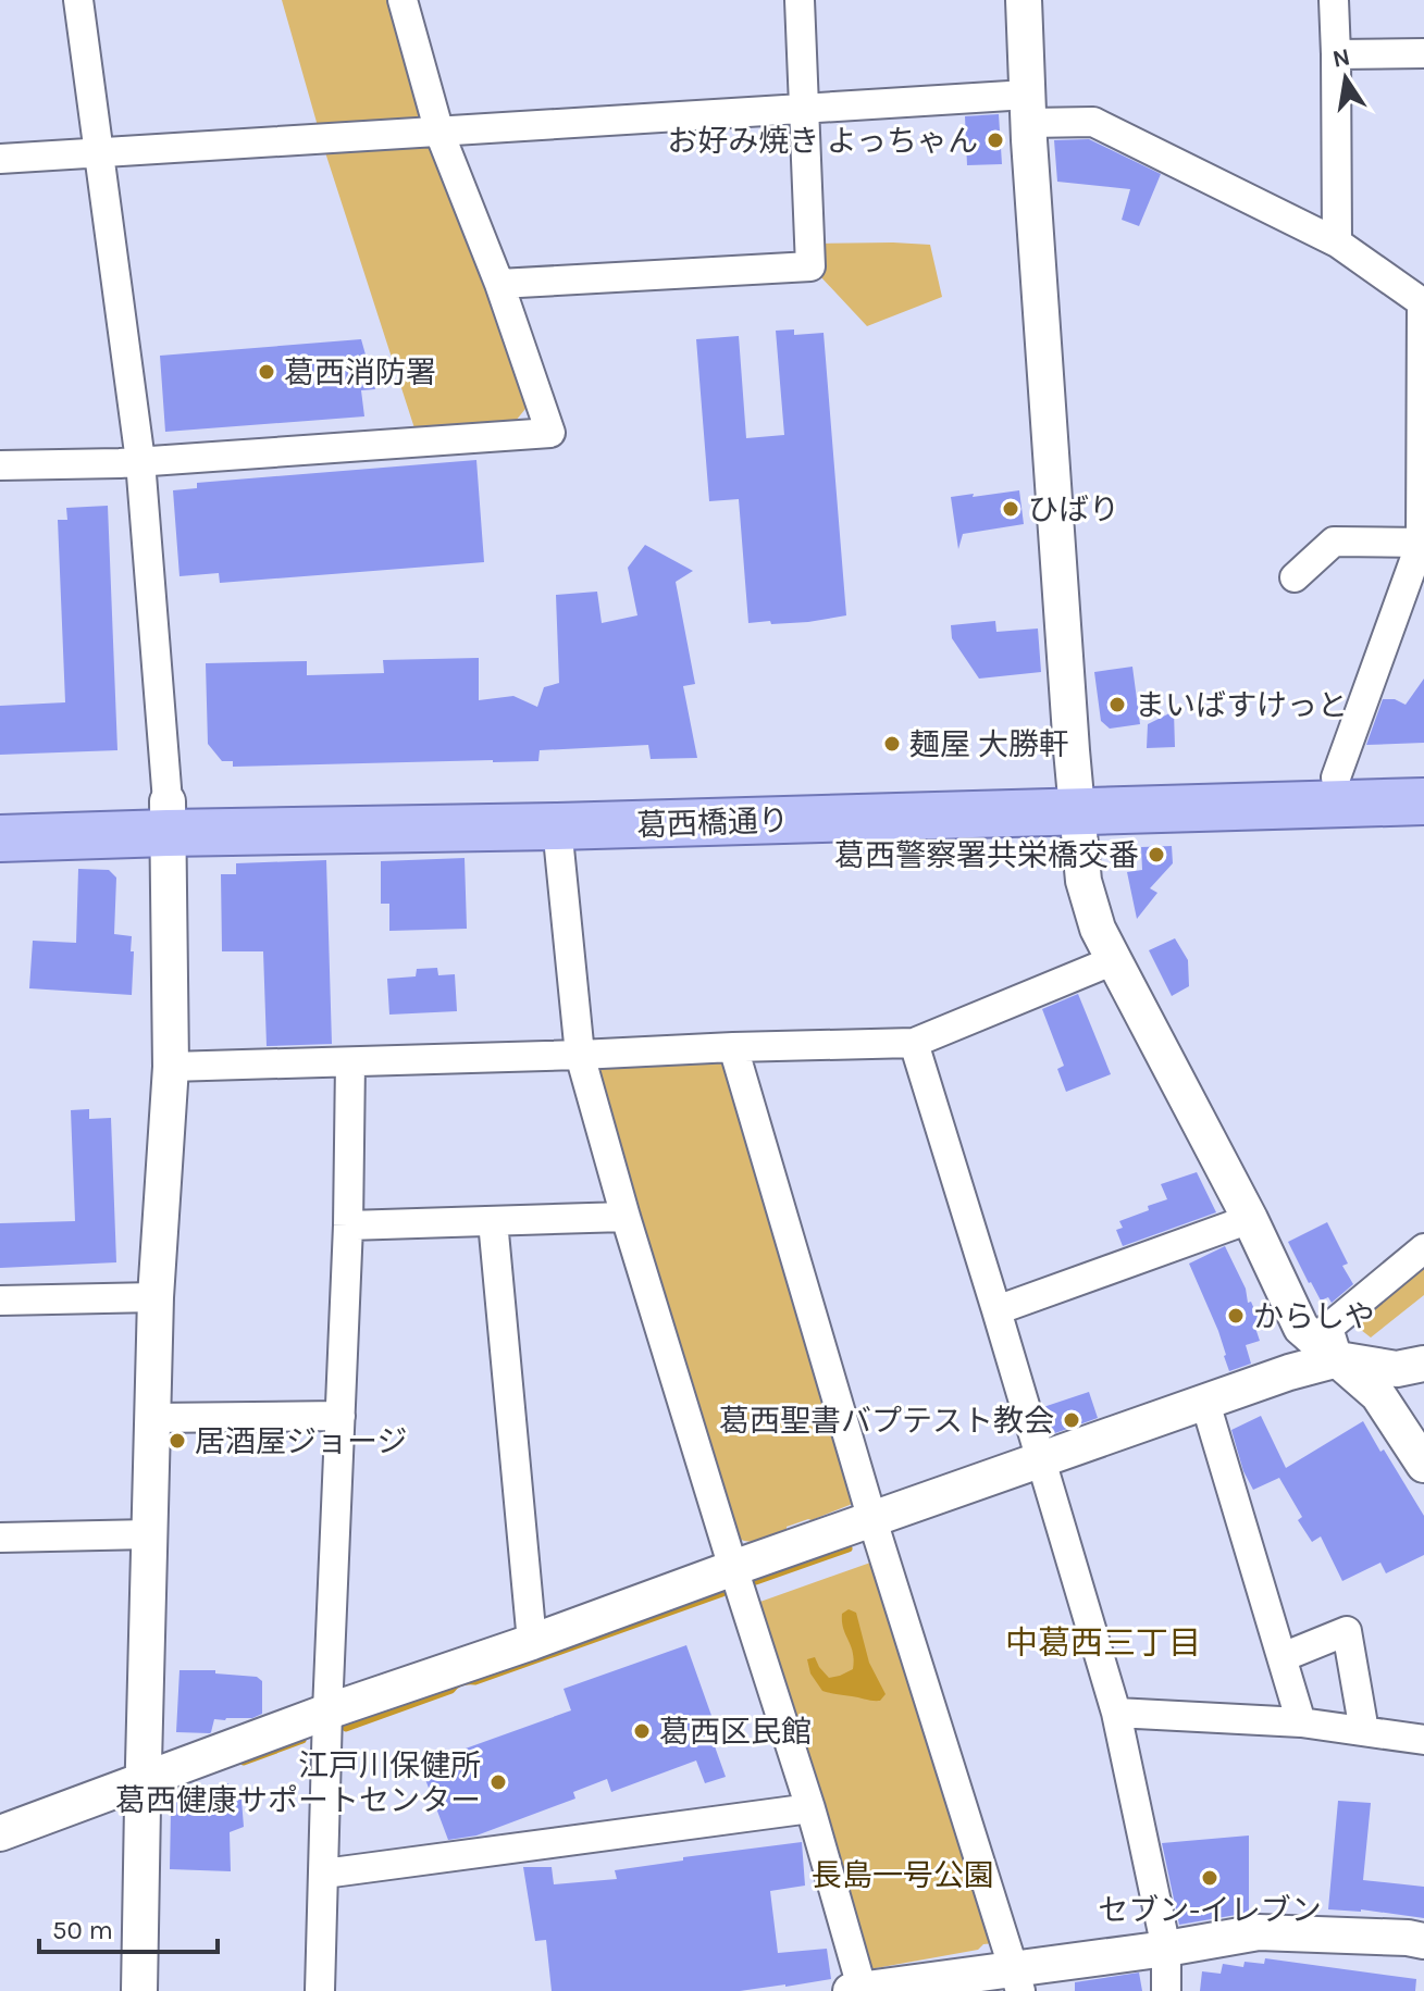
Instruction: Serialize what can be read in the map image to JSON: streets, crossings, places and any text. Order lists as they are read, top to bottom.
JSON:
{
  "streets": {
    "main road": ["葛西橋通り"]
  },
  "districts": ["中葛西三丁目"],
  "parks": ["長島一号公園"],
  "places": [
    "お好み焼き よっちゃん",
    "葛西消防署",
    "ひばり",
    "まいばすけっと",
    "麺屋 大勝軒",
    "葛西警察署共栄橋交番",
    "からしや",
    "葛西聖書バプテスト教会",
    "居酒屋ジョージ",
    "葛西区民館",
    "江戸川保健所 葛西健康サポートセンター",
    "セブン-イレブン"
  ],
  "scale_bar": "50 m",
  "north": "top"
}
